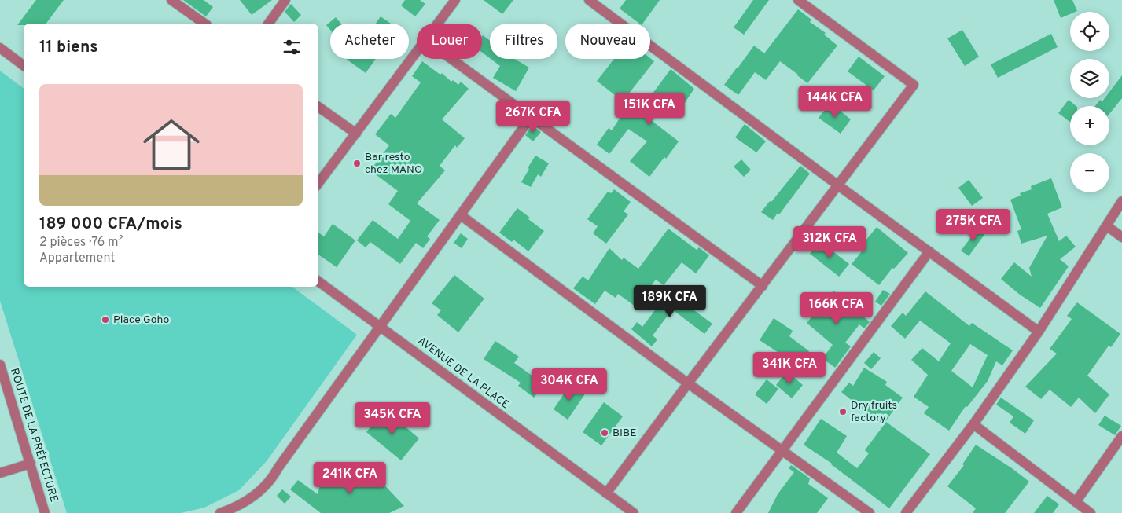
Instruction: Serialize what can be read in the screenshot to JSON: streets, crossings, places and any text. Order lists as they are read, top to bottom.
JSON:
{
  "streets": {
    "street": ["AVENUE DE LA PLACE", "ROUTE DE LA PRÉFECTURE"]
  },
  "places": [
    "Bar resto chez MANO",
    "Place Goho",
    "Dry fruits factory",
    "BIBE"
  ],
  "page": {
    "map_buttons": ["+", "−"],
    "chip": [
      "Acheter",
      "Louer",
      "Filtres",
      "Nouveau"
    ],
    "heading": "11 biens",
    "list": [
      {
        "name": "189 000 CFA/mois",
        "note": "2 pièces · 76 m² · Appartement"
      }
    ],
    "price": [
      "144K CFA",
      "151K CFA",
      "267K CFA",
      "275K CFA",
      "312K CFA",
      "189K CFA",
      "166K CFA",
      "341K CFA",
      "304K CFA",
      "345K CFA",
      "241K CFA"
    ]
  }
}
